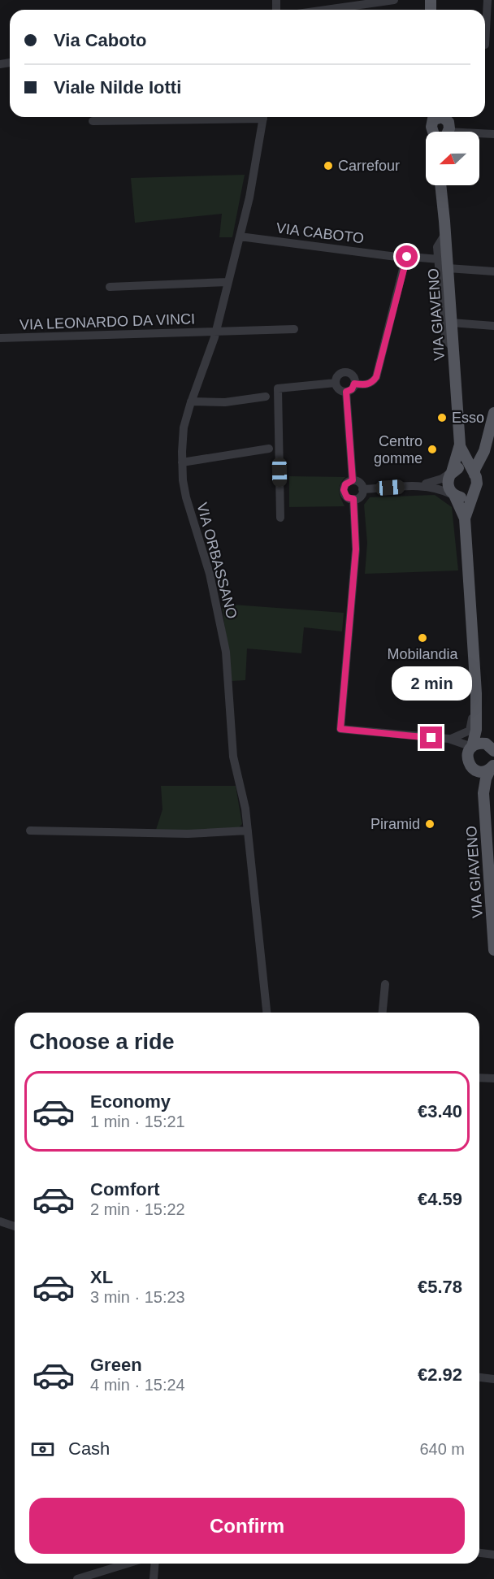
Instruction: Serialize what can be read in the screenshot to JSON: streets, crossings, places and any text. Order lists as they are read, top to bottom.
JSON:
{
  "streets": {
    "main road": ["VIA GIAVENO"],
    "street": ["VIA CABOTO", "VIA LEONARDO DA VINCI", "VIA ORBASSANO"]
  },
  "crossings": [
    ["VIA CABOTO", "VIA ORBASSANO"],
    ["VIA LEONARDO DA VINCI", "VIA ORBASSANO"]
  ],
  "places": [
    "Carrefour",
    "Esso",
    "Centro gomme",
    "Mobilandia",
    "Piramid"
  ],
  "north": "left",
  "page": {
    "banner": ["Via Caboto", "Viale Nilde Iotti"],
    "bubble": "2 min",
    "heading": "Choose a ride",
    "list": [
      {
        "name": "Economy",
        "note": "1 min · 15:21",
        "value": "€3.40"
      },
      {
        "name": "Comfort",
        "note": "2 min · 15:22",
        "value": "€4.59"
      },
      {
        "name": "XL",
        "note": "3 min · 15:23",
        "value": "€5.78"
      },
      {
        "name": "Green",
        "note": "4 min · 15:24",
        "value": "€2.92"
      }
    ],
    "pay": ["Cash", "640 m"],
    "buttons": "Confirm"
  }
}
